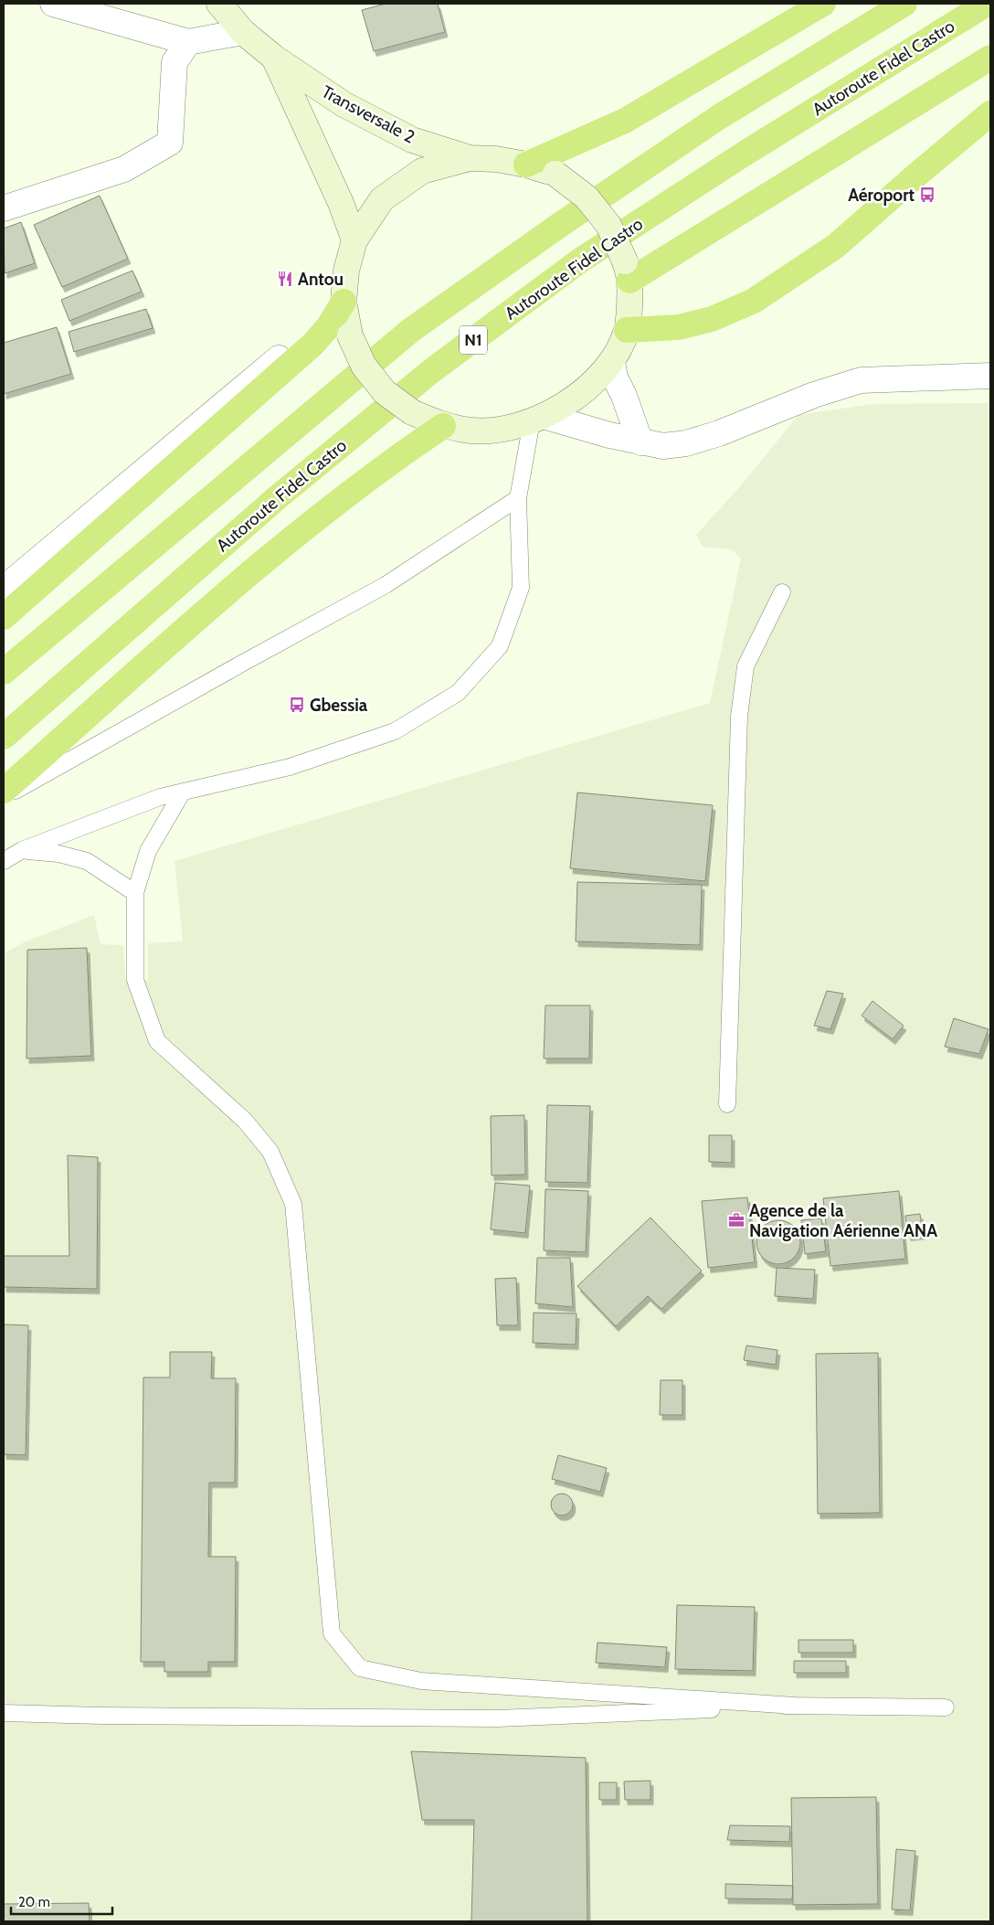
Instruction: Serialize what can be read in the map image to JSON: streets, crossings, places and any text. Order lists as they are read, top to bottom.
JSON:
{
  "streets": {
    "highway": ["Autoroute Fidel Castro", "N1"],
    "main road": ["Transversale 2"]
  },
  "places": {
    "bus stop": ["Aéroport", "Gbessia"],
    "restaurant": ["Antou"],
    "office": ["Agence de la Navigation Aérienne ANA"]
  },
  "scale_bar": "20 m"
}
